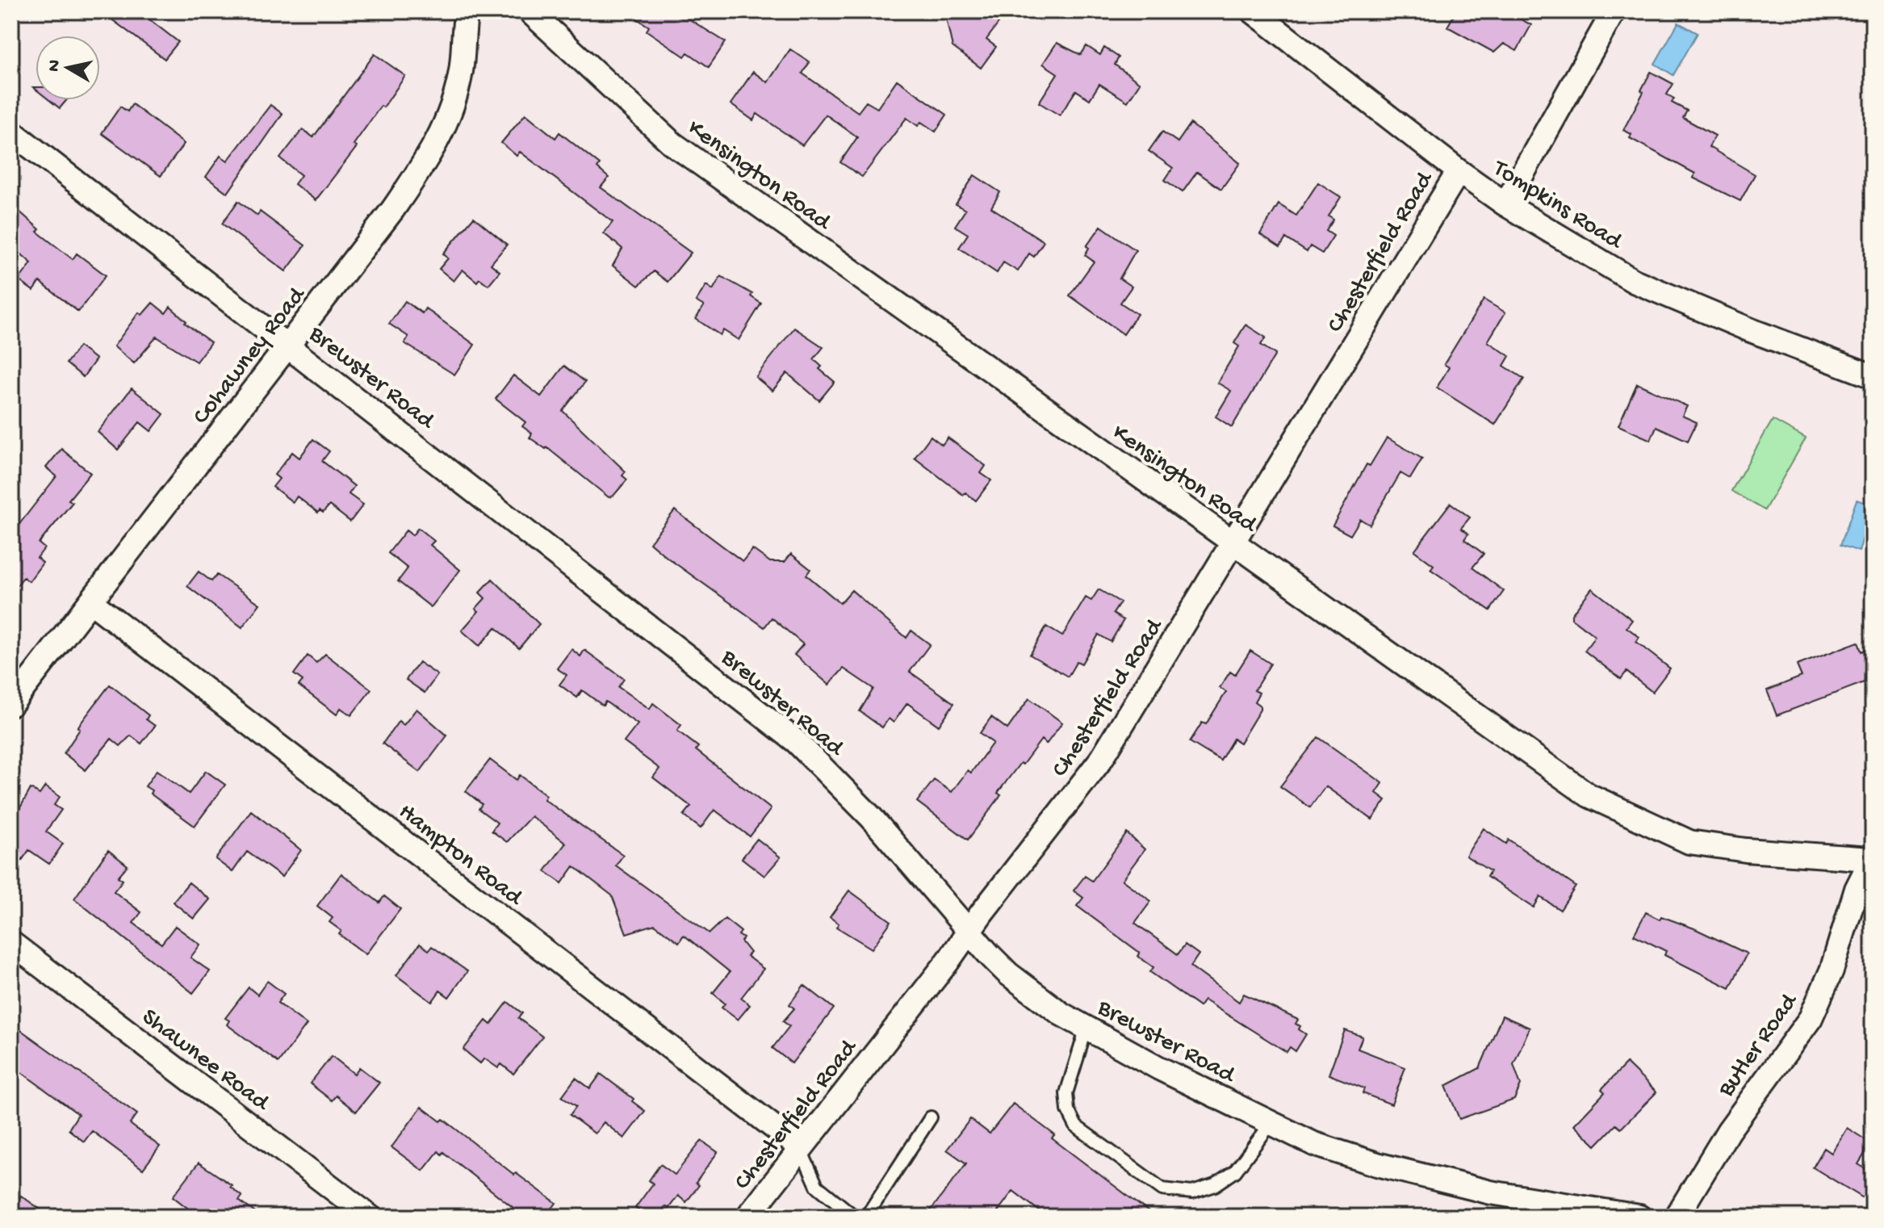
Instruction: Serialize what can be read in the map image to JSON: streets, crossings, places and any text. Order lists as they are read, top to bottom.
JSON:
{
  "streets": {
    "street": [
      "Kensington Road",
      "Tompkins Road",
      "Chesterfield Road",
      "Cohawney Road",
      "Brewster Road",
      "Hampton Road",
      "Butler Road",
      "Shawnee Road"
    ]
  },
  "crossings": [
    ["Kensington Road", "Chesterfield Road"],
    ["Kensington Road", "Butler Road"],
    ["Tompkins Road", "Chesterfield Road"],
    ["Chesterfield Road", "Brewster Road"],
    ["Chesterfield Road", "Hampton Road"],
    ["Cohawney Road", "Brewster Road"],
    ["Cohawney Road", "Hampton Road"]
  ],
  "north": "left"
}
